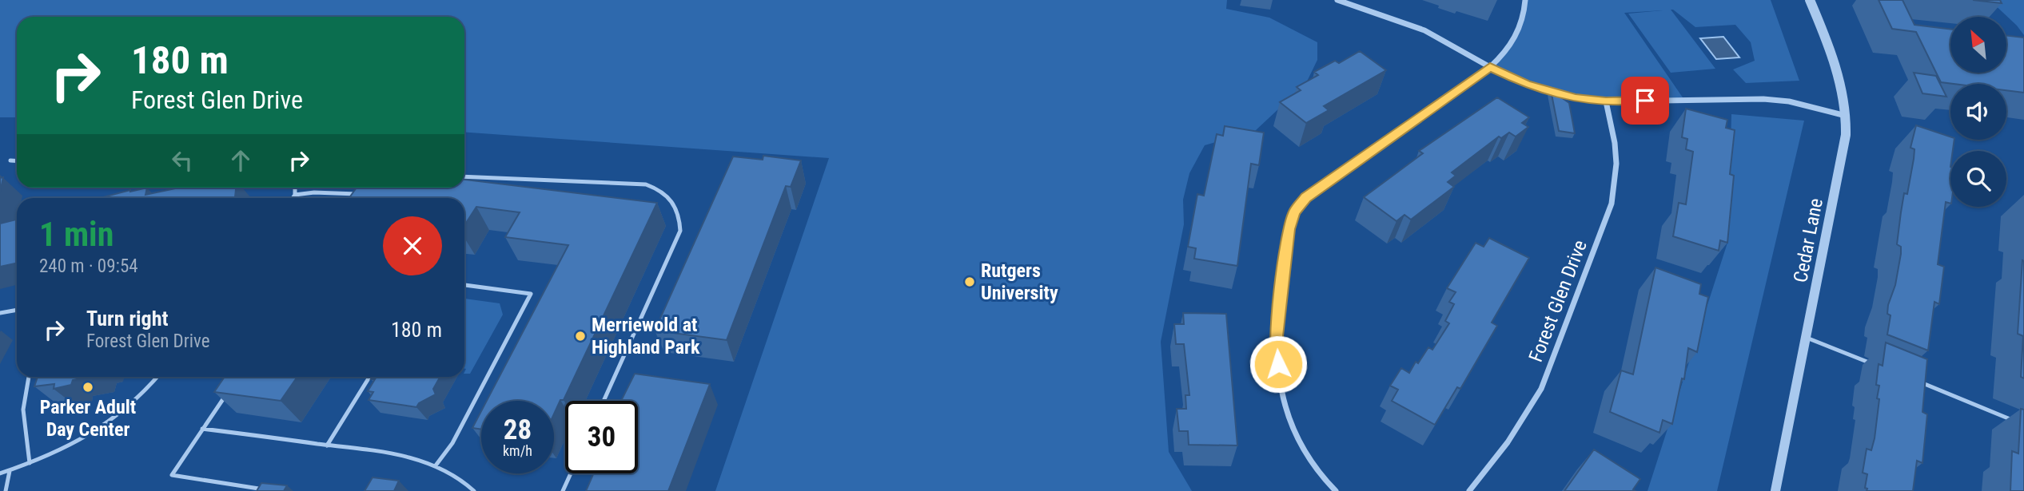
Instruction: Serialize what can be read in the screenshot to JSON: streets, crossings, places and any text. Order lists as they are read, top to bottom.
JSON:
{
  "streets": {
    "street": ["Cedar Lane", "Forest Glen Drive"]
  },
  "places": ["Rutgers University", "Merriewold at Highland Park", "Parker Adult Day Center"],
  "north": "top left",
  "page": {
    "turn": ["180 m", "Forest Glen Drive"],
    "heading": ["1 min", "240 m · 09:54"],
    "list": [
      {
        "name": "Turn right",
        "note": "Forest Glen Drive",
        "value": "180 m"
      }
    ],
    "speed": "28 km/h",
    "limit": "30"
  }
}
